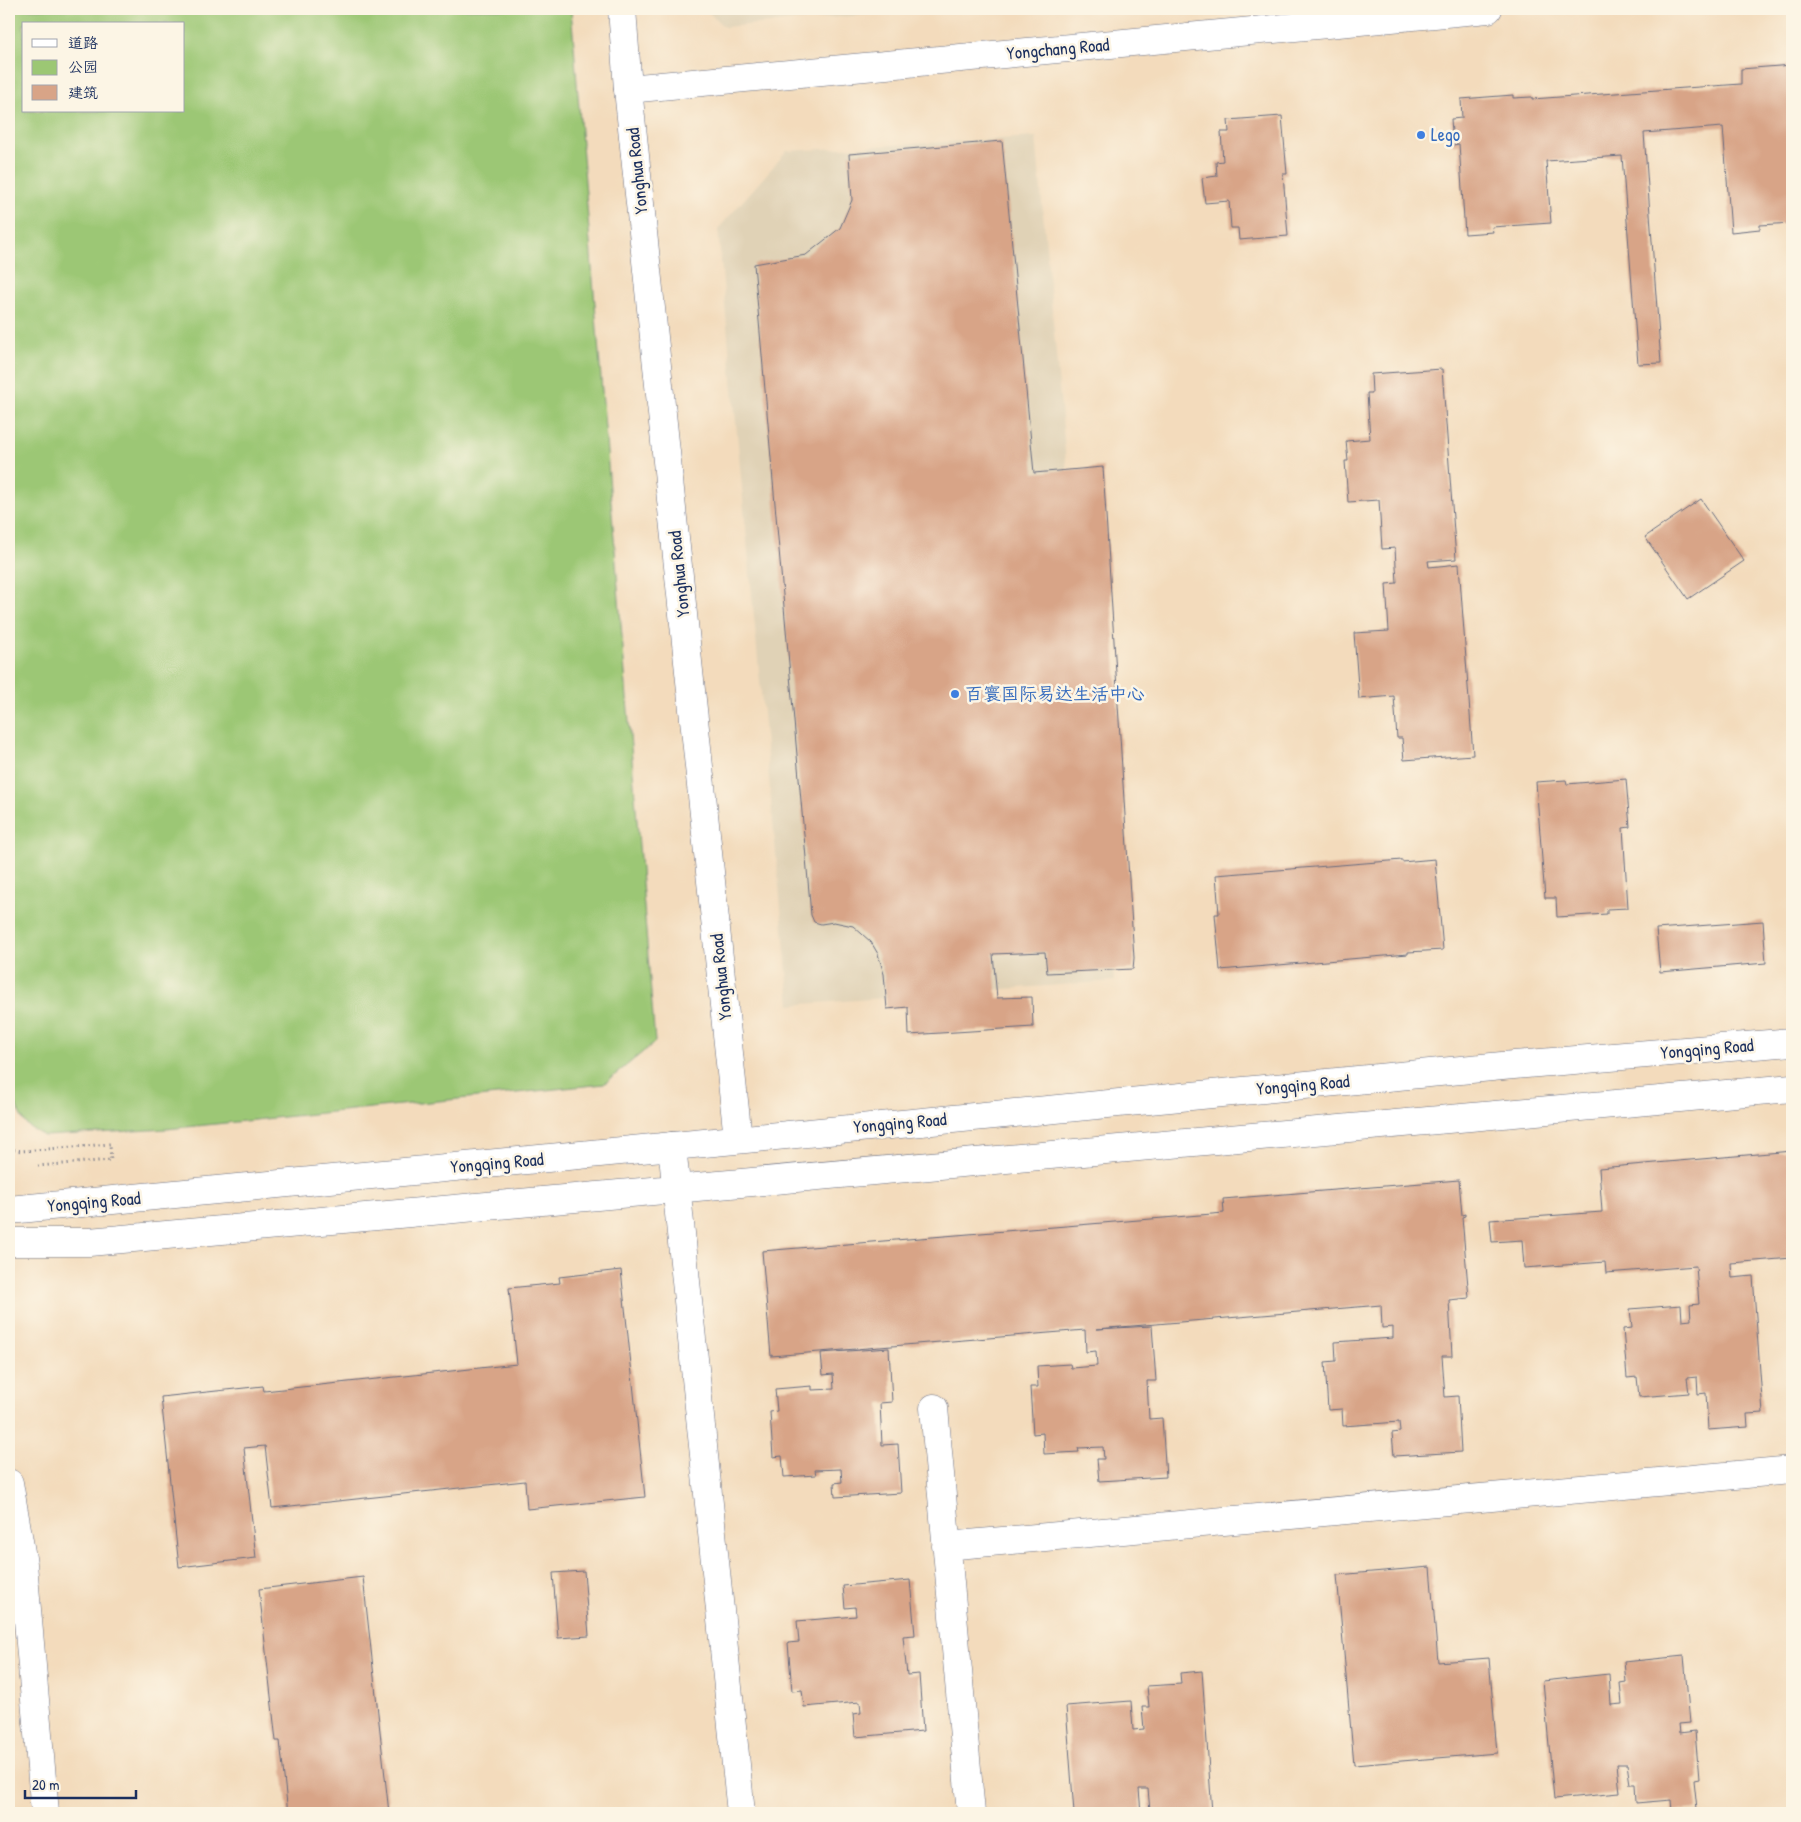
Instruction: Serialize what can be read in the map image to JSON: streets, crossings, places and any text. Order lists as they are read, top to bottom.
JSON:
{
  "streets": {
    "street": ["Yongchang Road", "Yonghua Road", "Yongqing Road"]
  },
  "crossings": [
    ["Yongchang Road", "Yonghua Road"],
    ["Yonghua Road", "Yongqing Road"]
  ],
  "places": ["Lego", "百寰国际易达生活中心"],
  "legend": ["道路", "公园", "建筑"],
  "scale_bar": "20 m"
}
